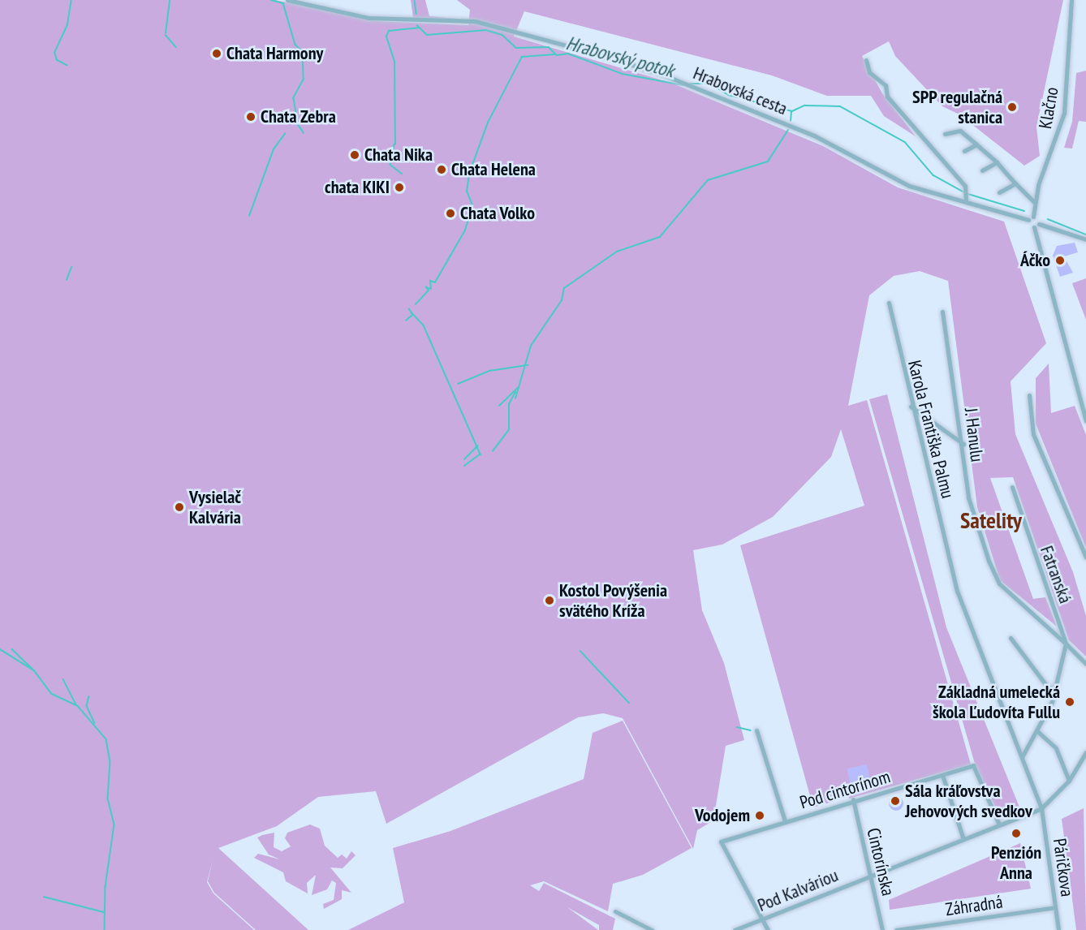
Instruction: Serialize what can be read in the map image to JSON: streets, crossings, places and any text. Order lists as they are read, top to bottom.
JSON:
{
  "streets": {
    "street": [
      "Hrabovská cesta",
      "Klačno",
      "Karola Františka Palmu",
      "J. Hanulu",
      "Fatranská",
      "Pod cintorínom",
      "Cintorínska",
      "Páričkova",
      "Pod Kalváriou",
      "Záhradná"
    ]
  },
  "crossings": [
    ["Hrabovská cesta", "Klačno"],
    ["Karola Františka Palmu", "Páričkova"],
    ["Karola Františka Palmu", "Pod Kalváriou"],
    ["J. Hanulu", "Fatranská"],
    ["Pod cintorínom", "Cintorínska"],
    ["Pod cintorínom", "Pod Kalváriou"],
    ["Cintorínska", "Pod Kalváriou"],
    ["Páričkova", "Pod Kalváriou"],
    ["Páričkova", "Záhradná"]
  ],
  "districts": ["Satelity"],
  "water": ["Hrabovský potok"],
  "places": [
    "Chata Harmony",
    "SPP regulačná stanica",
    "Chata Zebra",
    "Chata Nika",
    "Chata Helena",
    "chata KIKI",
    "Chata Volko",
    "Áčko",
    "Vysielač Kalvária",
    "Kostol Povýšenia svätého Kríža",
    "Základná umelecká škola Ľudovíta Fullu",
    "Sála kráľovstva Jehovových svedkov",
    "Vodojem",
    "Penzión Anna"
  ]
}
